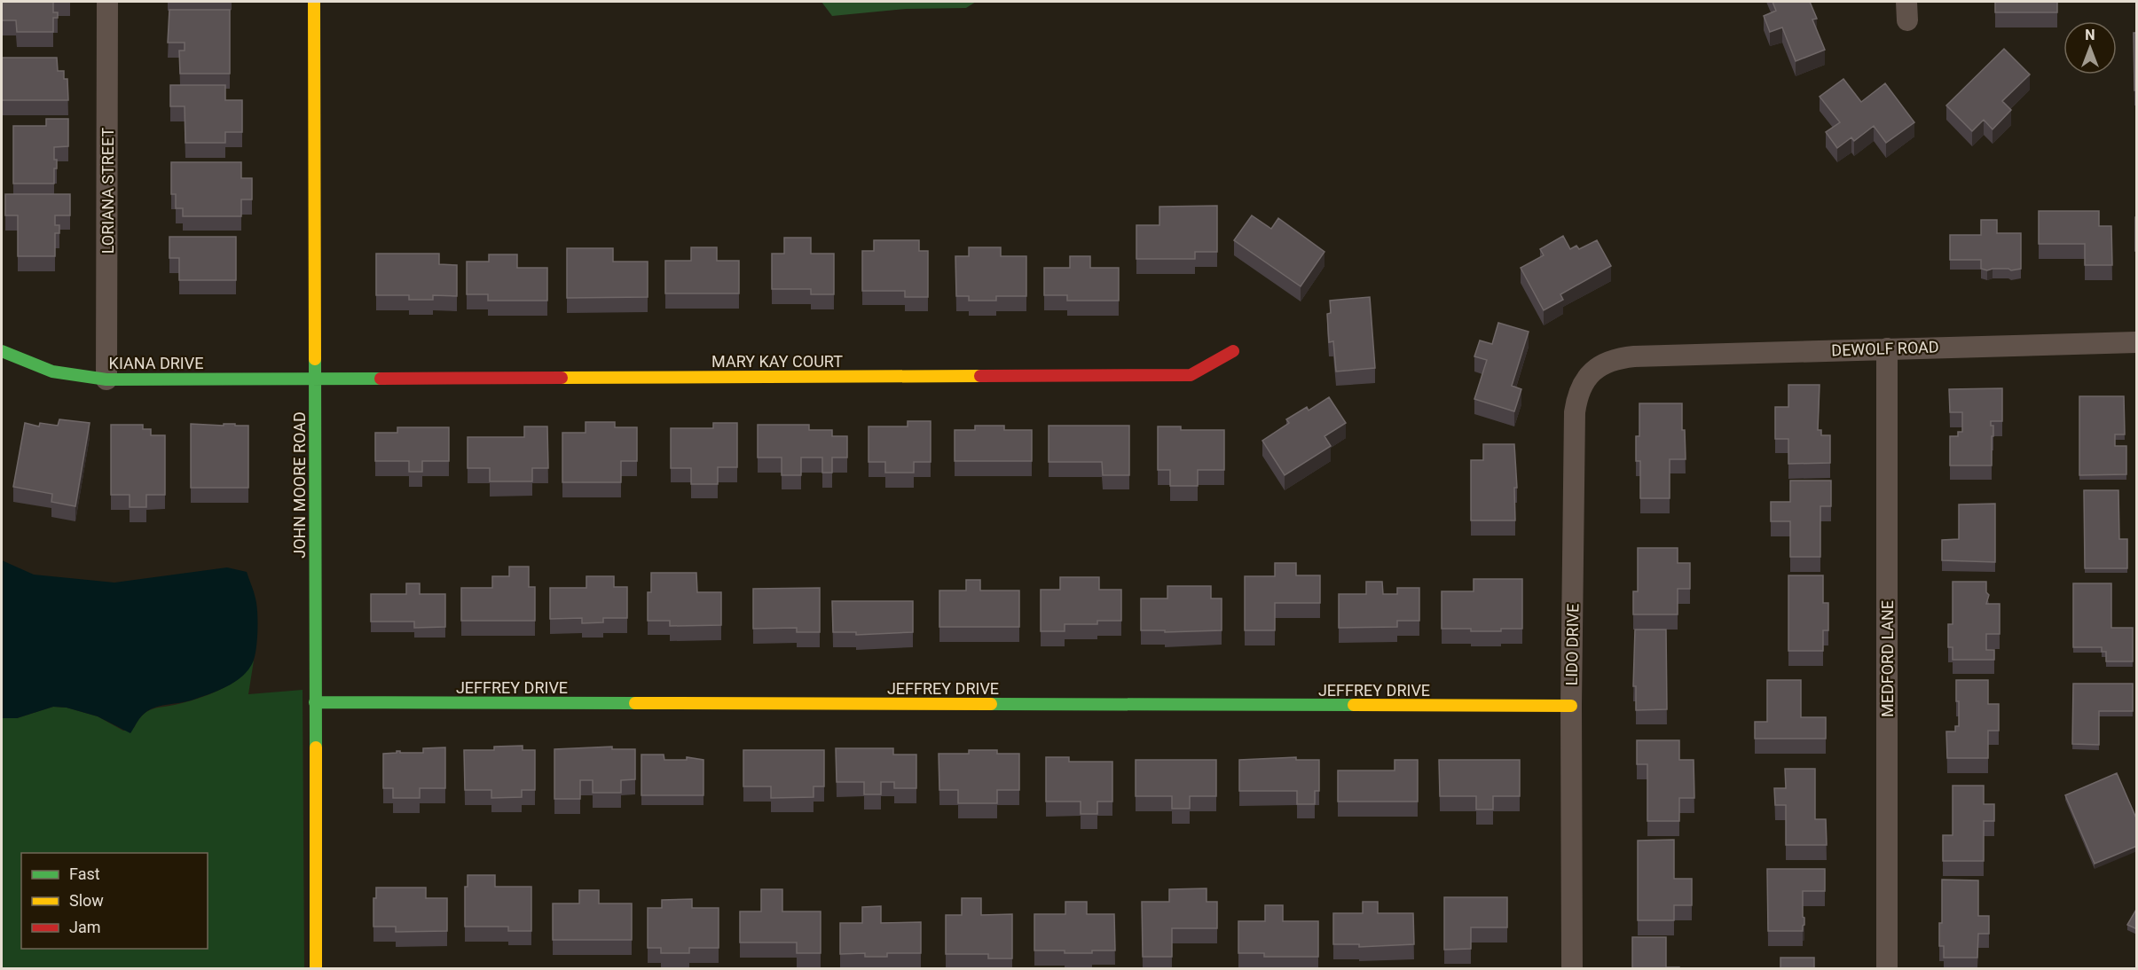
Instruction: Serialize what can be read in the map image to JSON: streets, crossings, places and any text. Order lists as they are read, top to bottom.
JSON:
{
  "streets": {
    "street": [
      "LORIANA STREET",
      "DEWOLF ROAD",
      "MARY KAY COURT",
      "KIANA DRIVE",
      "JOHN MOORE ROAD",
      "LIDO DRIVE",
      "MEDFORD LANE",
      "JEFFREY DRIVE"
    ]
  },
  "crossings": [
    ["LORIANA STREET", "KIANA DRIVE"],
    ["DEWOLF ROAD", "LIDO DRIVE"],
    ["DEWOLF ROAD", "MEDFORD LANE"],
    ["MARY KAY COURT", "KIANA DRIVE"],
    ["MARY KAY COURT", "JOHN MOORE ROAD"],
    ["KIANA DRIVE", "JOHN MOORE ROAD"],
    ["JOHN MOORE ROAD", "JEFFREY DRIVE"],
    ["LIDO DRIVE", "JEFFREY DRIVE"]
  ],
  "legend": ["Fast", "Slow", "Jam"],
  "north": "top"
}
